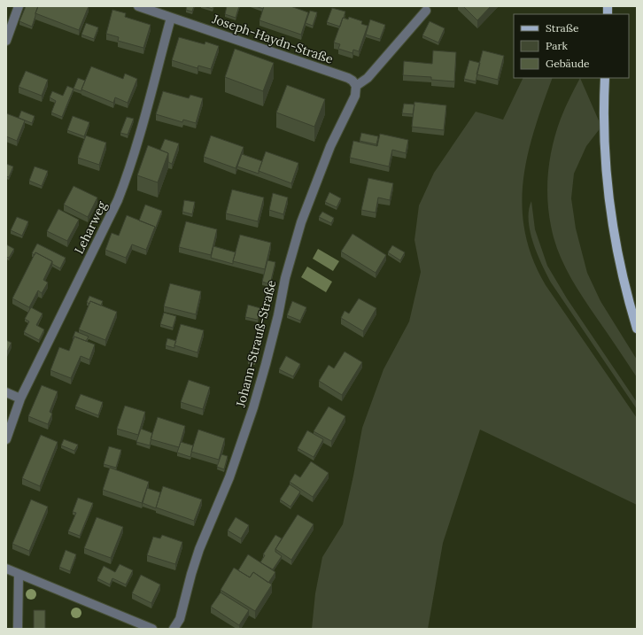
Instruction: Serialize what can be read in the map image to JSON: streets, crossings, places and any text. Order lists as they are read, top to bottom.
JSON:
{
  "streets": {
    "street": ["Joseph-Haydn-Straße", "Leharweg", "Johann-Strauß-Straße"]
  },
  "crossings": [
    ["Joseph-Haydn-Straße", "Leharweg"],
    ["Joseph-Haydn-Straße", "Johann-Strauß-Straße"]
  ],
  "legend": ["Straße", "Park", "Gebäude"]
}
